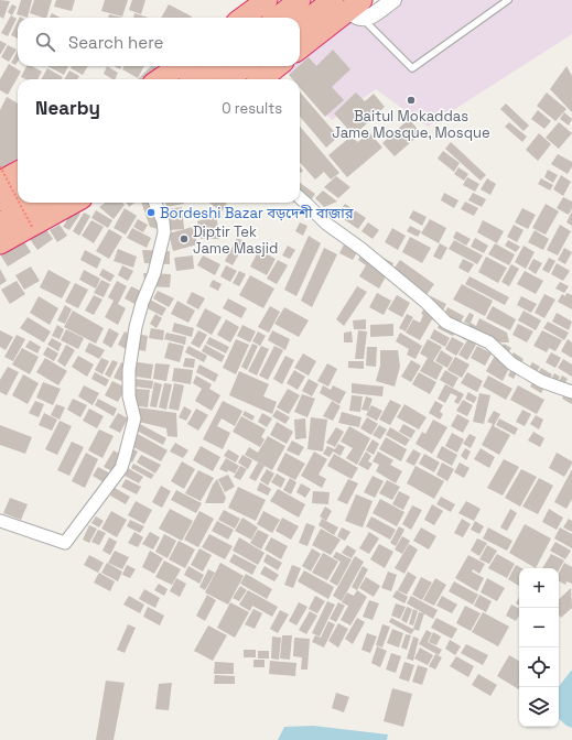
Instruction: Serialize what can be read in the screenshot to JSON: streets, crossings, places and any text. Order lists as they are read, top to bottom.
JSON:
{
  "places": ["Baitul Mokaddas Jame Mosque, Mosque", "Bordeshi Bazar বড়দেশী বাজার", "Diptir Tek Jame Masjid"],
  "page": {
    "search": "Search here",
    "heading": ["Nearby", "0 results"],
    "map_buttons": ["+", "−"]
  }
}
